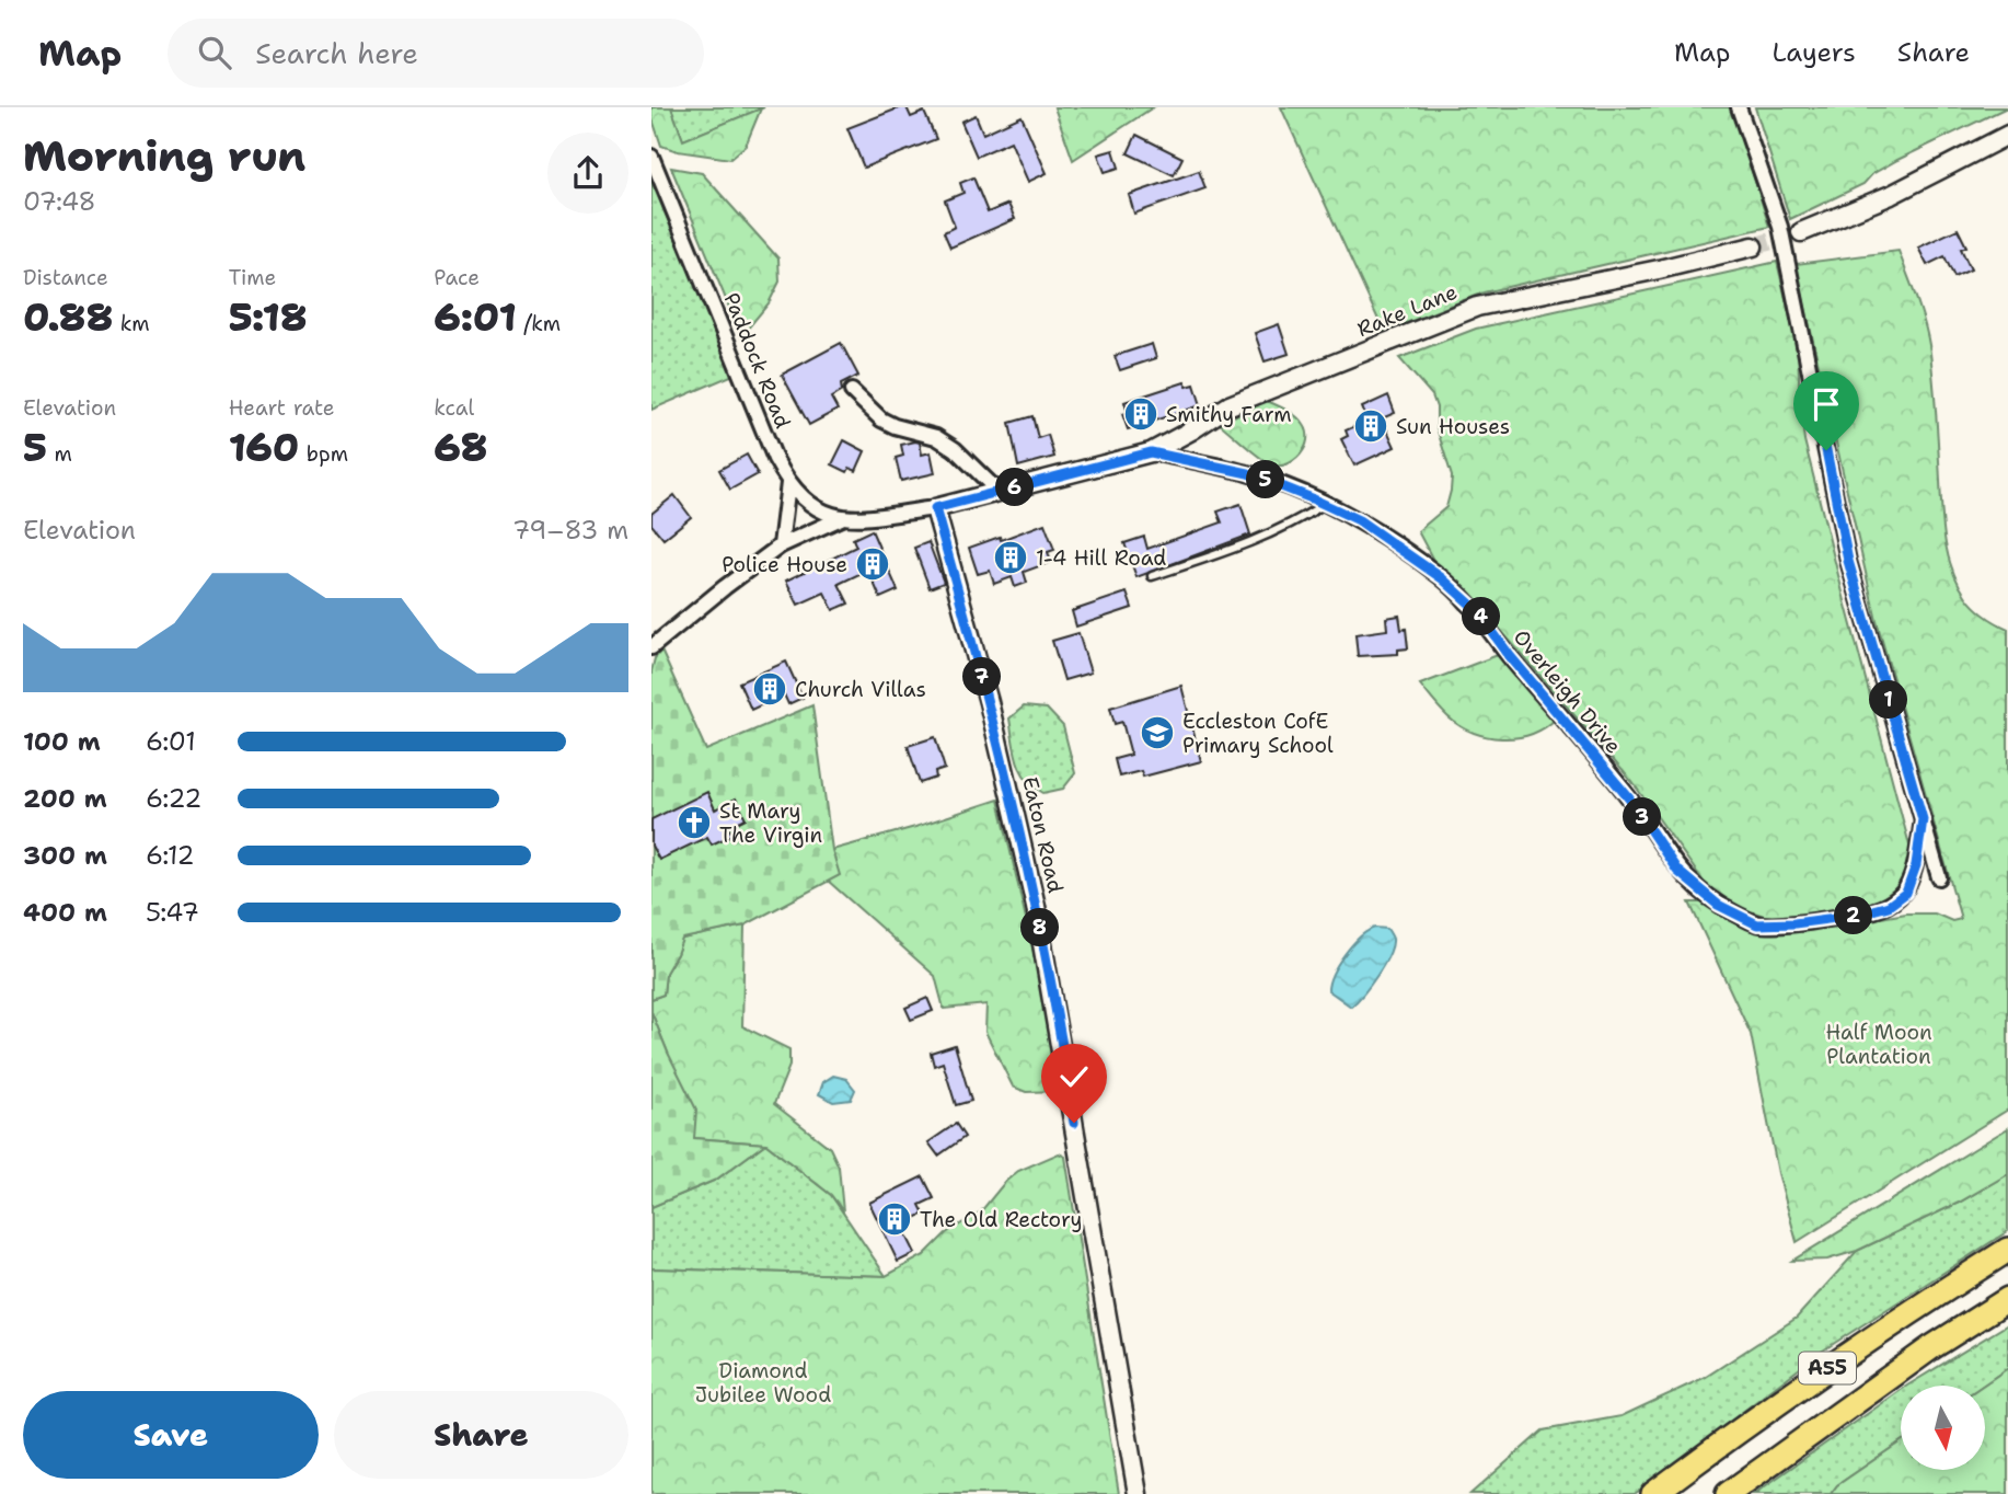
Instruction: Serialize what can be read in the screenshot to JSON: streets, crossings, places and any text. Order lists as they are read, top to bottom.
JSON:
{
  "streets": {
    "highway": ["A55"],
    "street": [
      "Rake Lane",
      "Paddock Road",
      "Overleigh Drive",
      "Eaton Road"
    ]
  },
  "crossings": [
    ["Rake Lane", "Overleigh Drive"],
    ["Rake Lane", "Eaton Road"]
  ],
  "parks": ["Half Moon Plantation", "Diamond Jubilee Wood"],
  "places": {
    "building": [
      "Smithy Farm",
      "Sun Houses",
      "1-4 Hill Road",
      "Police House",
      "Church Villas",
      "The Old Rectory"
    ],
    "school or university": ["Eccleston CofE Primary School"],
    "church": ["St Mary The Virgin"]
  },
  "north": "bottom",
  "page": {
    "header": "Map",
    "search": "Search here",
    "nav": ["Map", "Layers", "Share"],
    "heading": ["Morning run", "07:48"],
    "stats": [
      ["Distance", "0.88 km"],
      ["Time", "5:18"],
      ["Pace", "6:01 /km"],
      ["Elevation", "5 m"],
      ["Heart rate", "160 bpm"],
      ["kcal", "68"]
    ],
    "pins": [
      "5",
      "6",
      "4",
      "7",
      "1",
      "3",
      "2",
      "8"
    ],
    "chart": ["Elevation", "79–83 m"],
    "list": [
      {
        "name": "100 m",
        "note": "6:01"
      },
      {
        "name": "200 m",
        "note": "6:22"
      },
      {
        "name": "300 m",
        "note": "6:12"
      },
      {
        "name": "400 m",
        "note": "5:47"
      }
    ],
    "buttons": ["Save", "Share"]
  }
}
